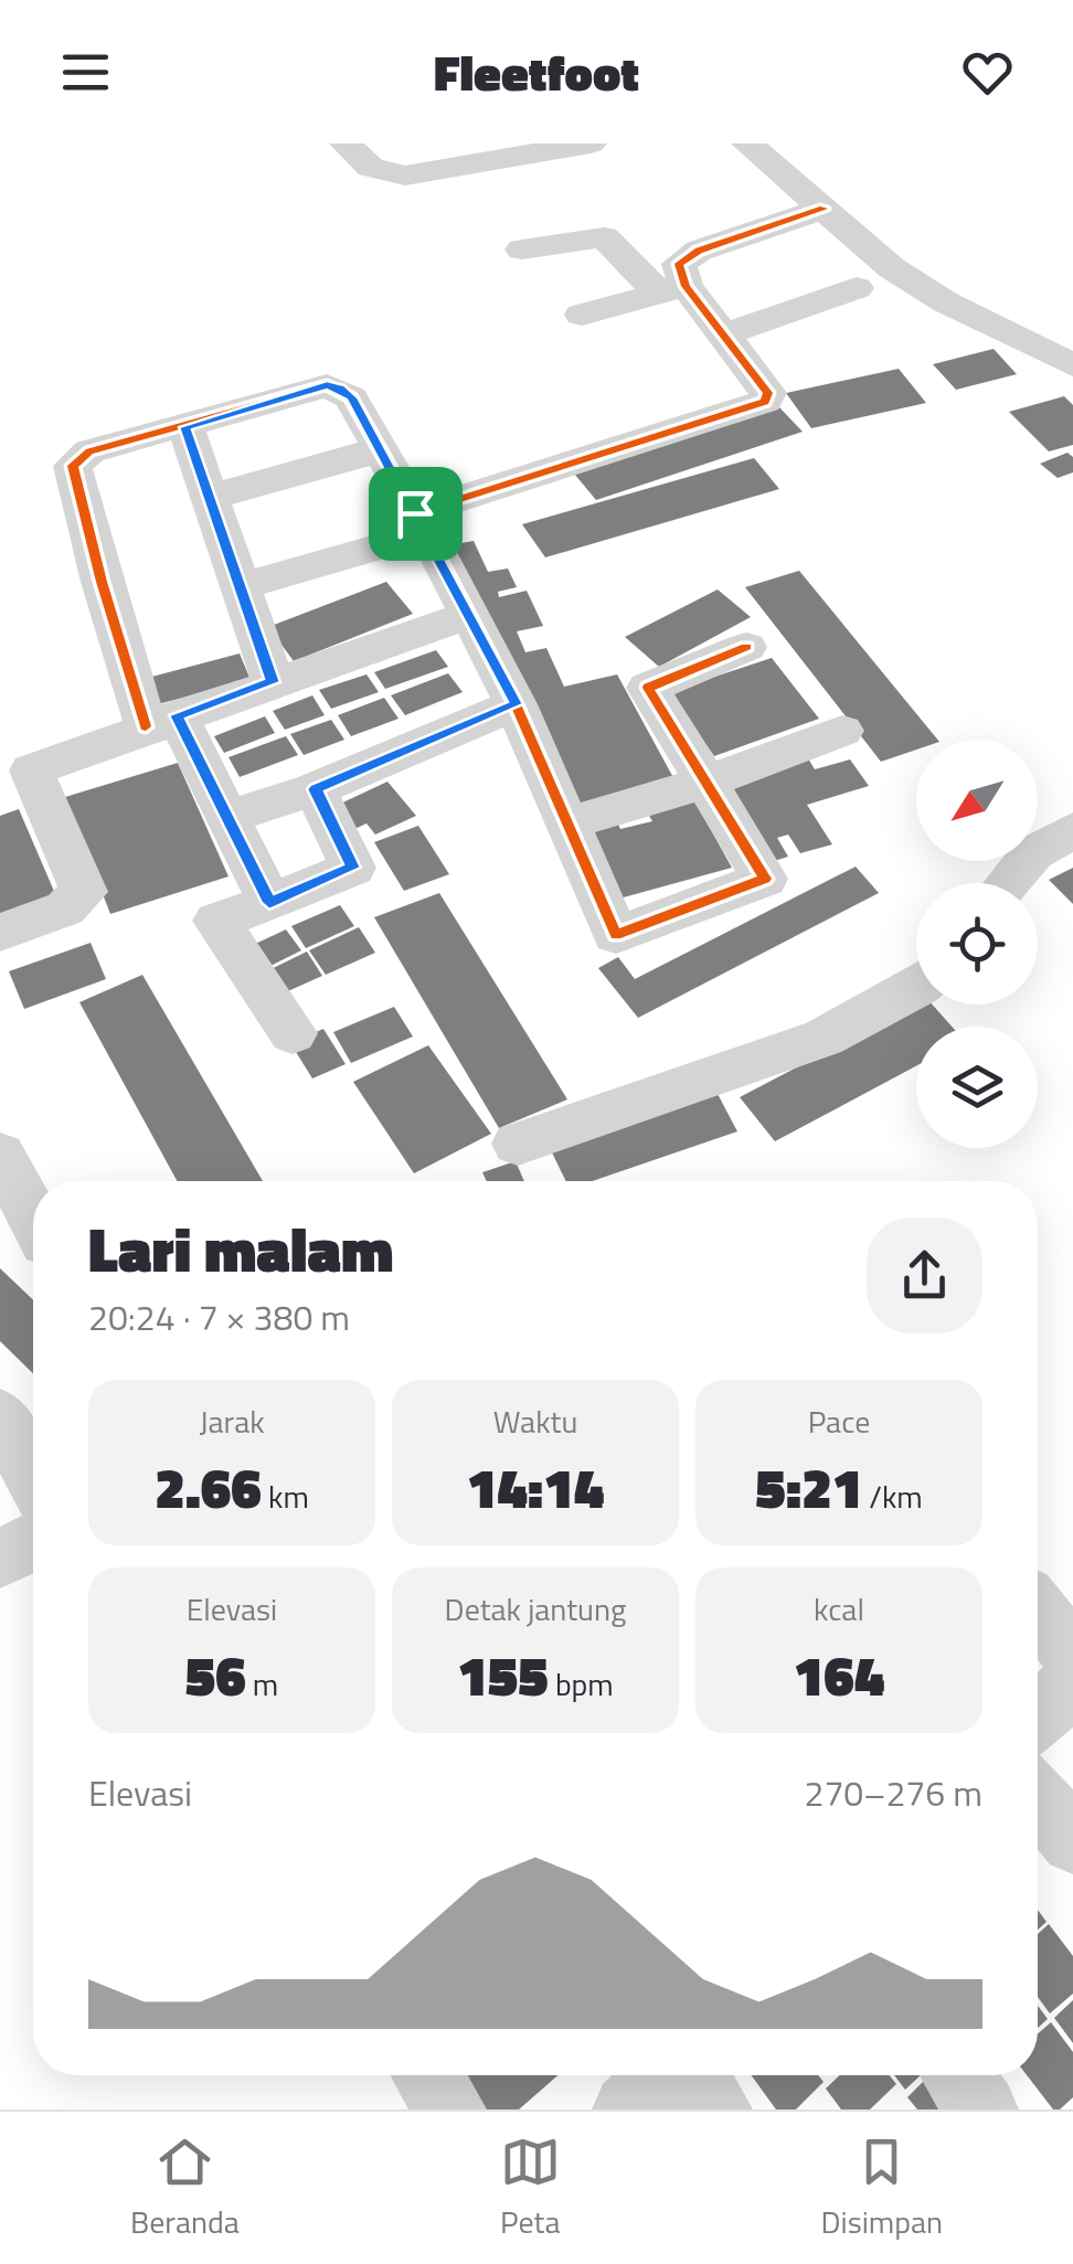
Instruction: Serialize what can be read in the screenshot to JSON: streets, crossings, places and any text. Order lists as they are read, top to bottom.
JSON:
{
  "north": "bottom left",
  "page": {
    "header": "Fleetfoot",
    "heading": ["Lari malam", "20:24 · 7 × 380 m"],
    "stats": [
      ["Jarak", "2.66 km"],
      ["Waktu", "14:14"],
      ["Pace", "5:21 /km"],
      ["Elevasi", "56 m"],
      ["Detak jantung", "155 bpm"],
      ["kcal", "164"]
    ],
    "chart": ["Elevasi", "270–276 m"],
    "tabs": ["Beranda", "Peta", "Disimpan"]
  }
}
